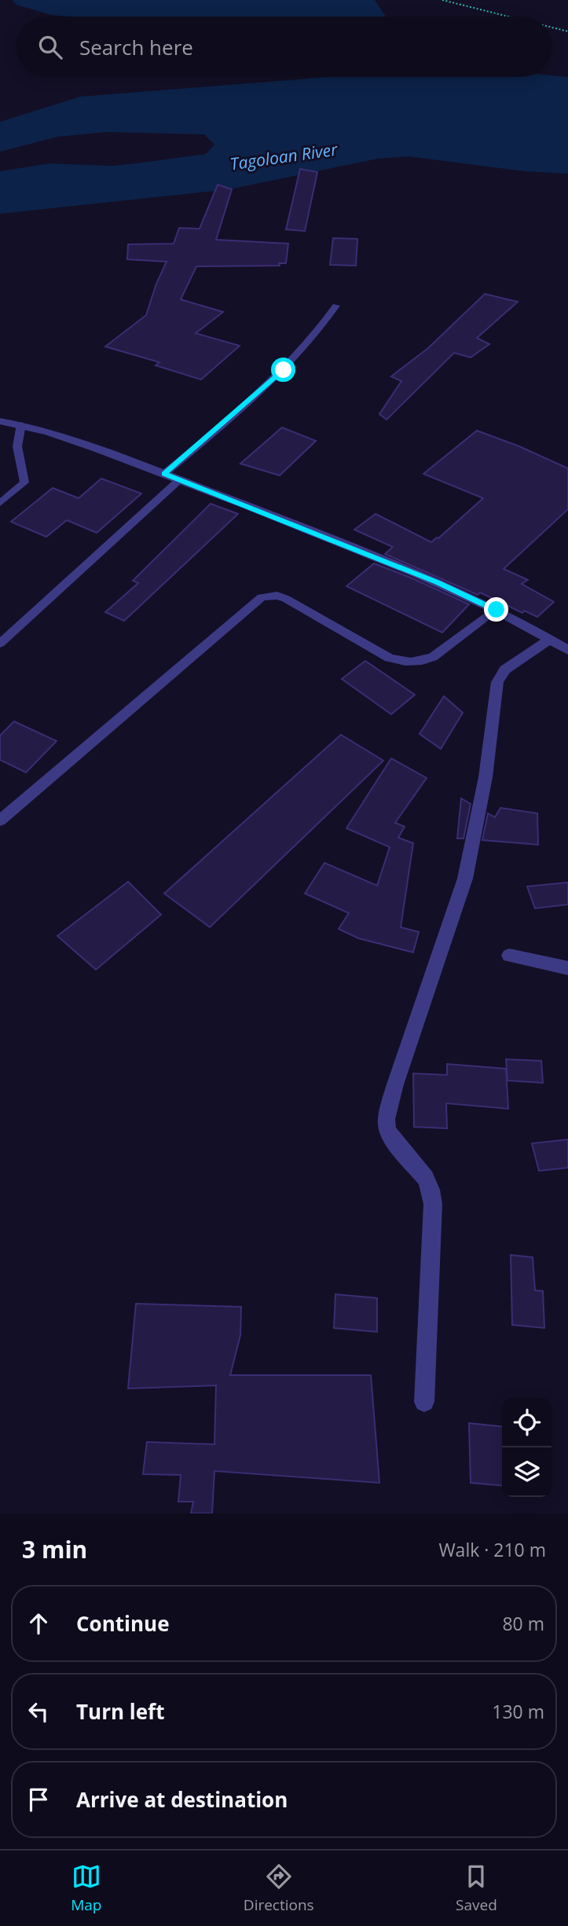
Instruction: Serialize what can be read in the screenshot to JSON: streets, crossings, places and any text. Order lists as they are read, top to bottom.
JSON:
{
  "water": ["Tagoloan River"],
  "page": {
    "search": "Search here",
    "heading": ["3 min", "Walk · 210 m"],
    "list": [
      ["Continue", "80 m"],
      ["Turn left", "130 m"],
      "Arrive at destination"
    ],
    "nav": ["Map", "Directions", "Saved"]
  }
}
